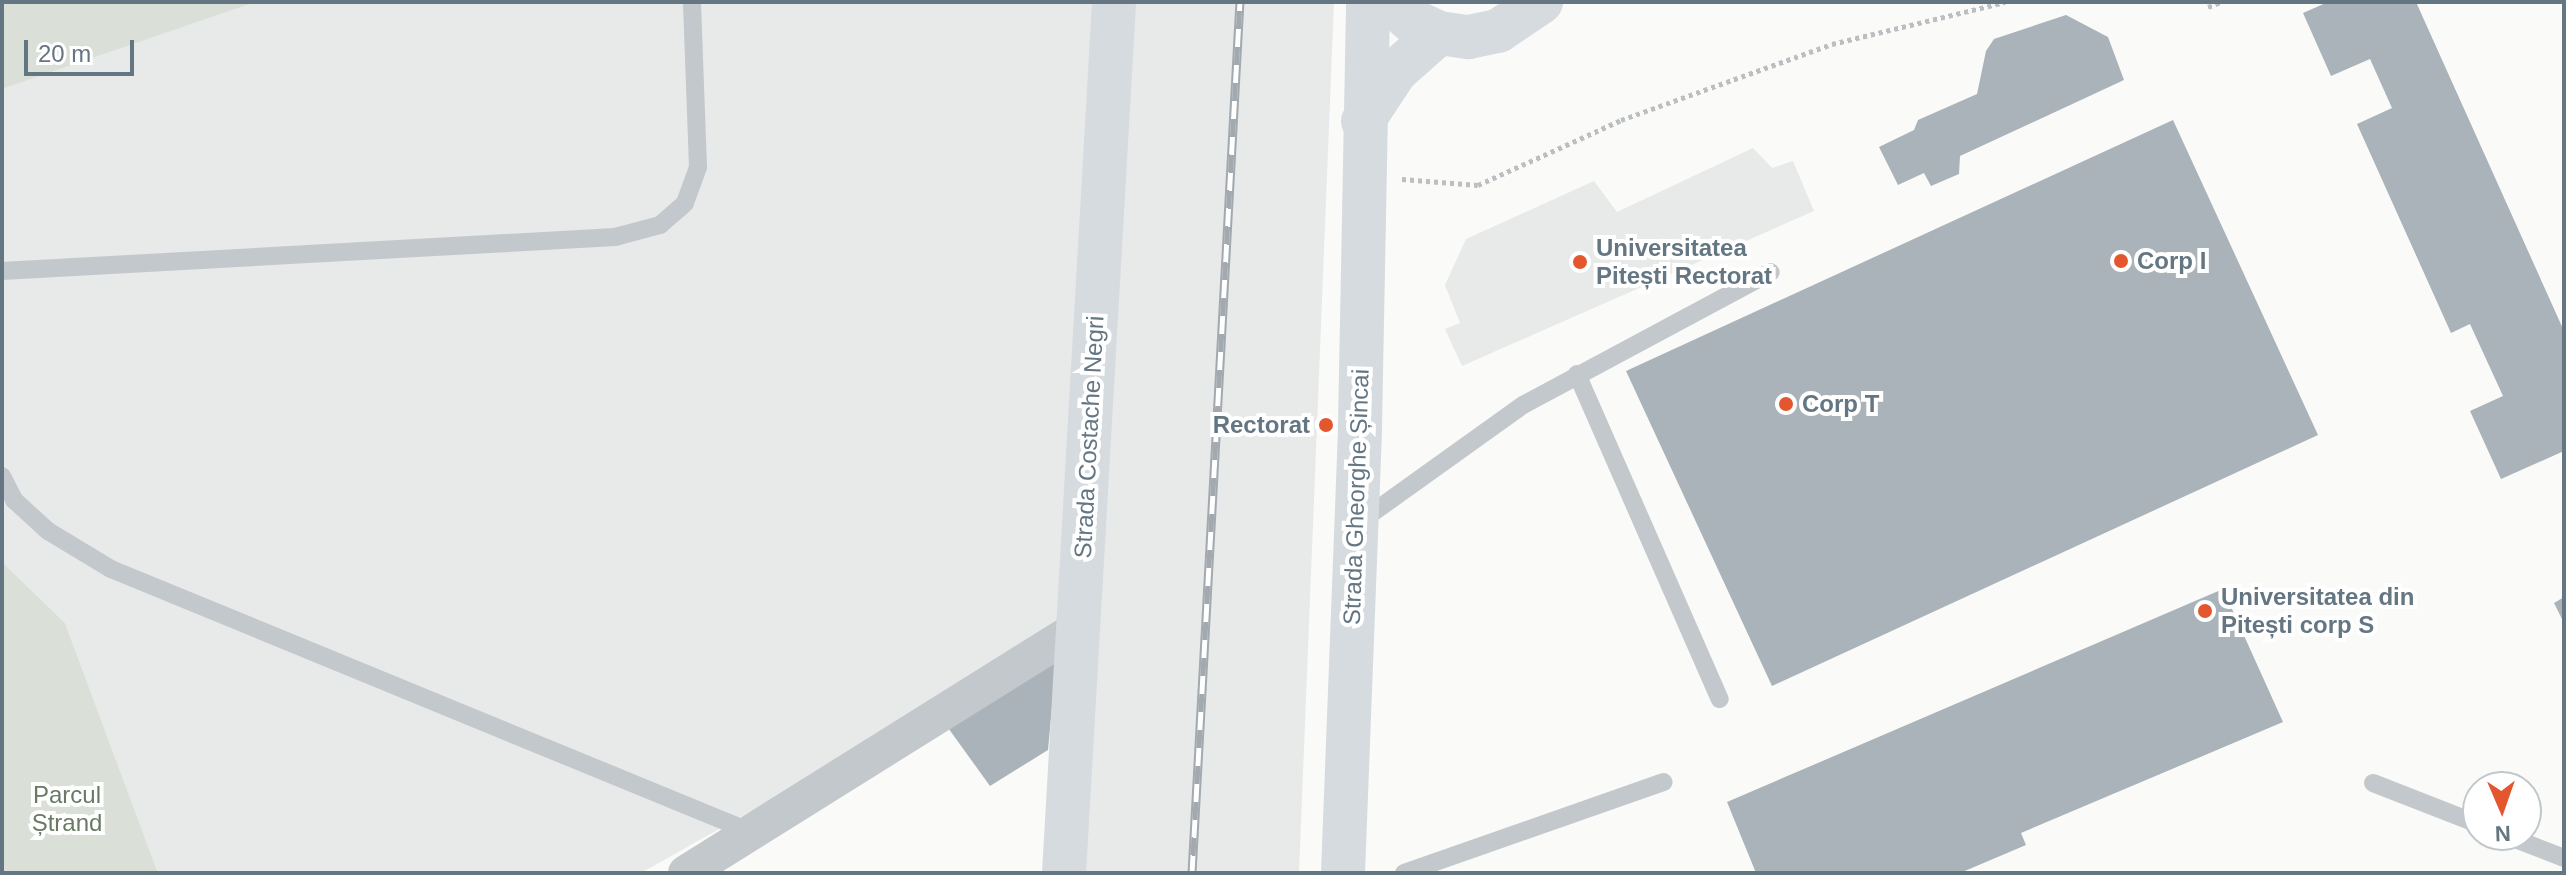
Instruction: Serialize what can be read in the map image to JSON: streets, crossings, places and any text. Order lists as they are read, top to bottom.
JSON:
{
  "streets": {
    "main road": ["Strada Costache Negri", "Strada Gheorghe Șincai"]
  },
  "parks": ["Parcul Ștrand"],
  "places": [
    "Corp I",
    "Universitatea Pitești Rectorat",
    "Corp T",
    "Rectorat",
    "Universitatea din Pitești corp S"
  ],
  "scale_bar": "20 m",
  "north": "bottom"
}
